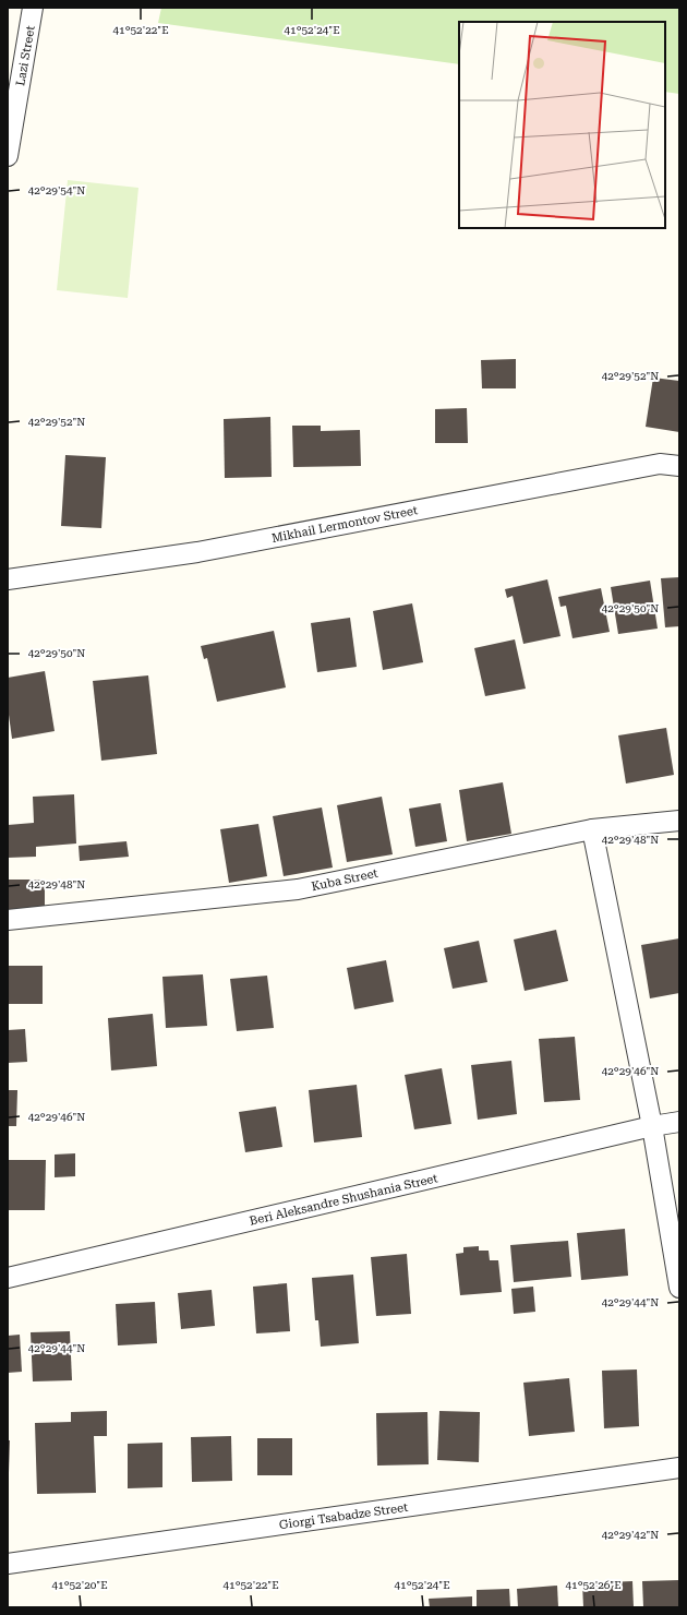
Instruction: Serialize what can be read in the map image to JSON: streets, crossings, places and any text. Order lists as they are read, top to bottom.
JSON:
{
  "streets": {
    "street": [
      "Lazi Street",
      "Mikhail Lermontov Street",
      "Kuba Street",
      "Beri Aleksandre Shushania Street",
      "Giorgi Tsabadze Street"
    ]
  },
  "coordinates": [
    "41°52'22\"E",
    "41°52'24\"E",
    "42°29'54\"N",
    "42°29'52\"N",
    "42°29'50\"N",
    "42°29'48\"N",
    "42°29'46\"N",
    "42°29'44\"N",
    "42°29'42\"N",
    "41°52'20\"E",
    "41°52'26\"E"
  ]
}
